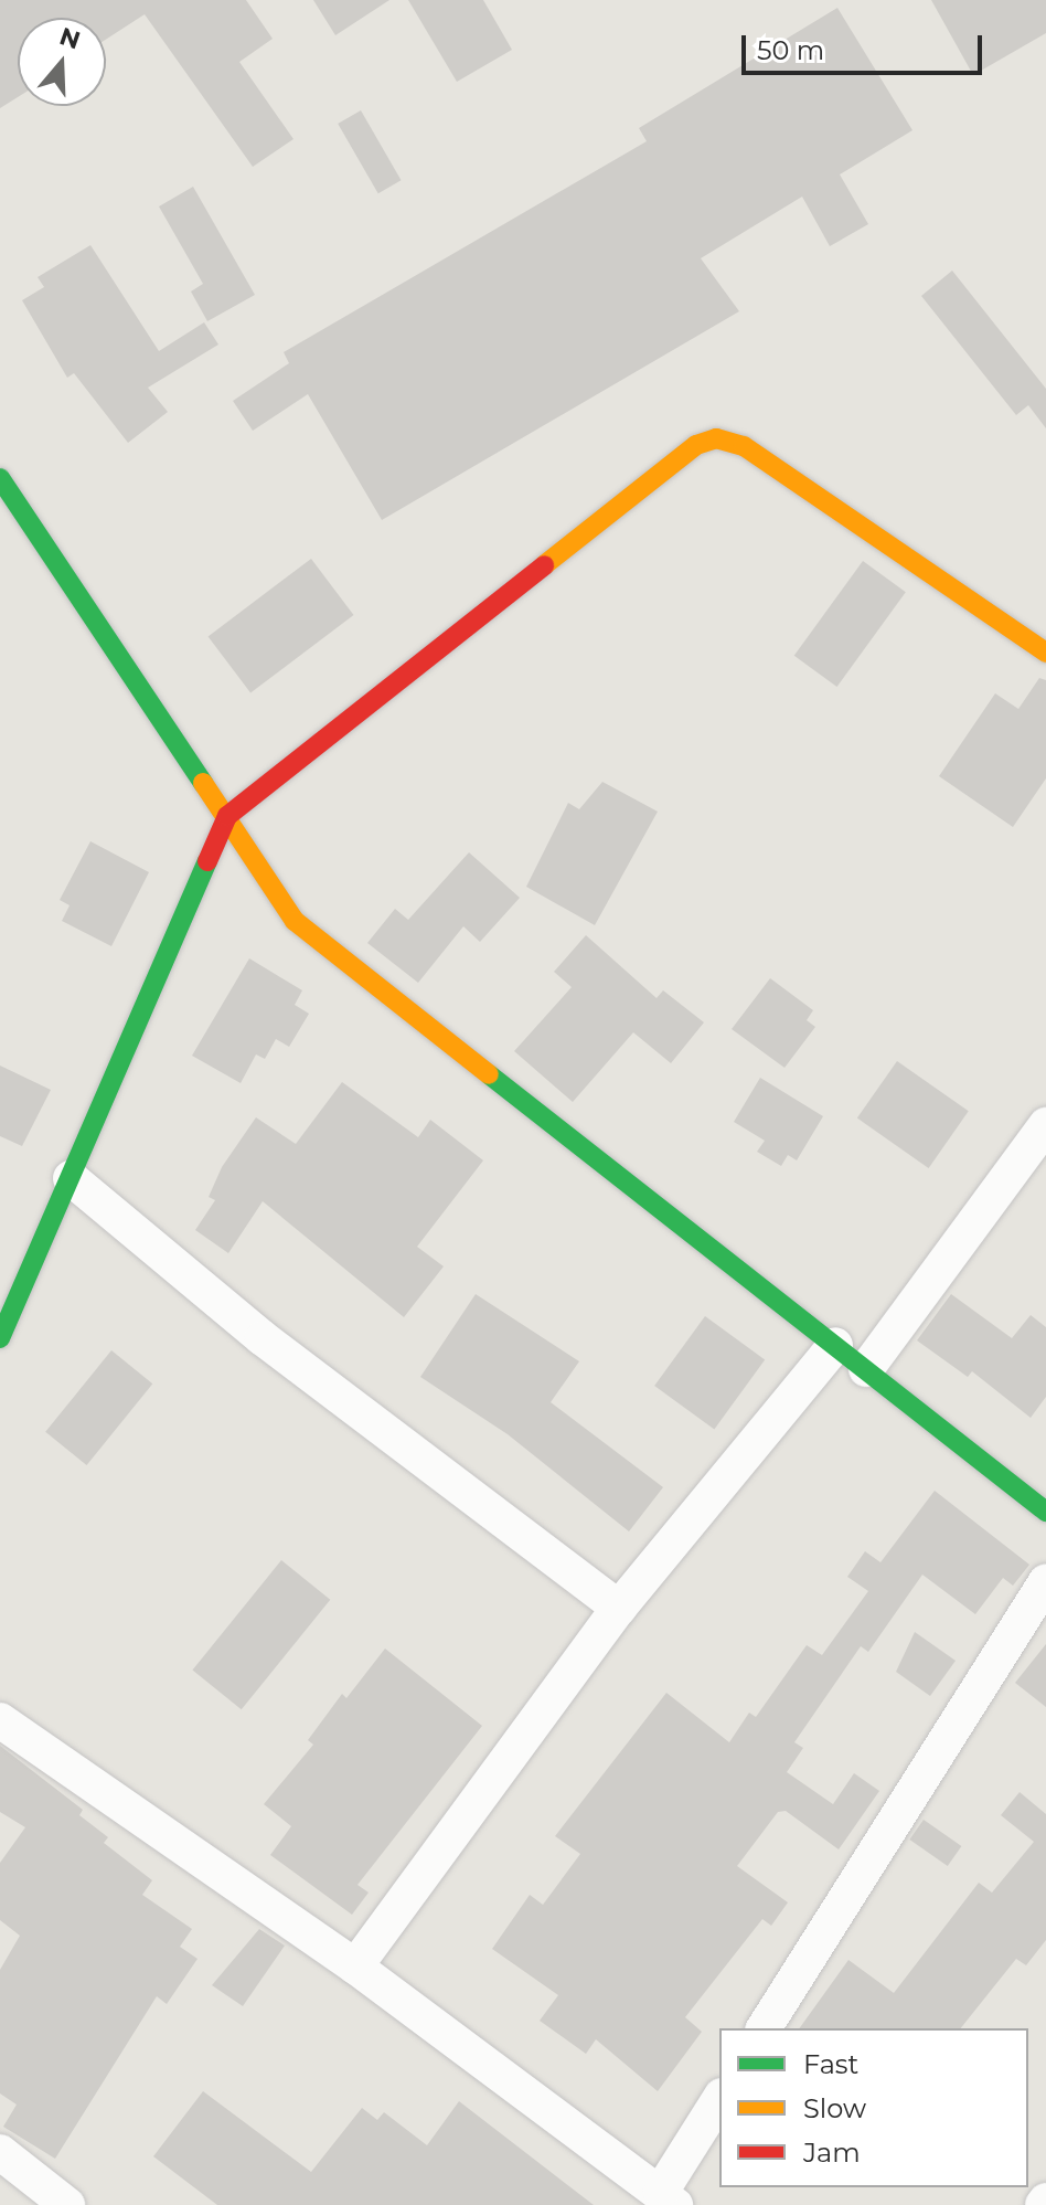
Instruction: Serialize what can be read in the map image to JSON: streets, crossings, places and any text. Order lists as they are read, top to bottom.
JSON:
{
  "legend": ["Fast", "Slow", "Jam"],
  "scale_bar": "50 m",
  "north": "top"
}
